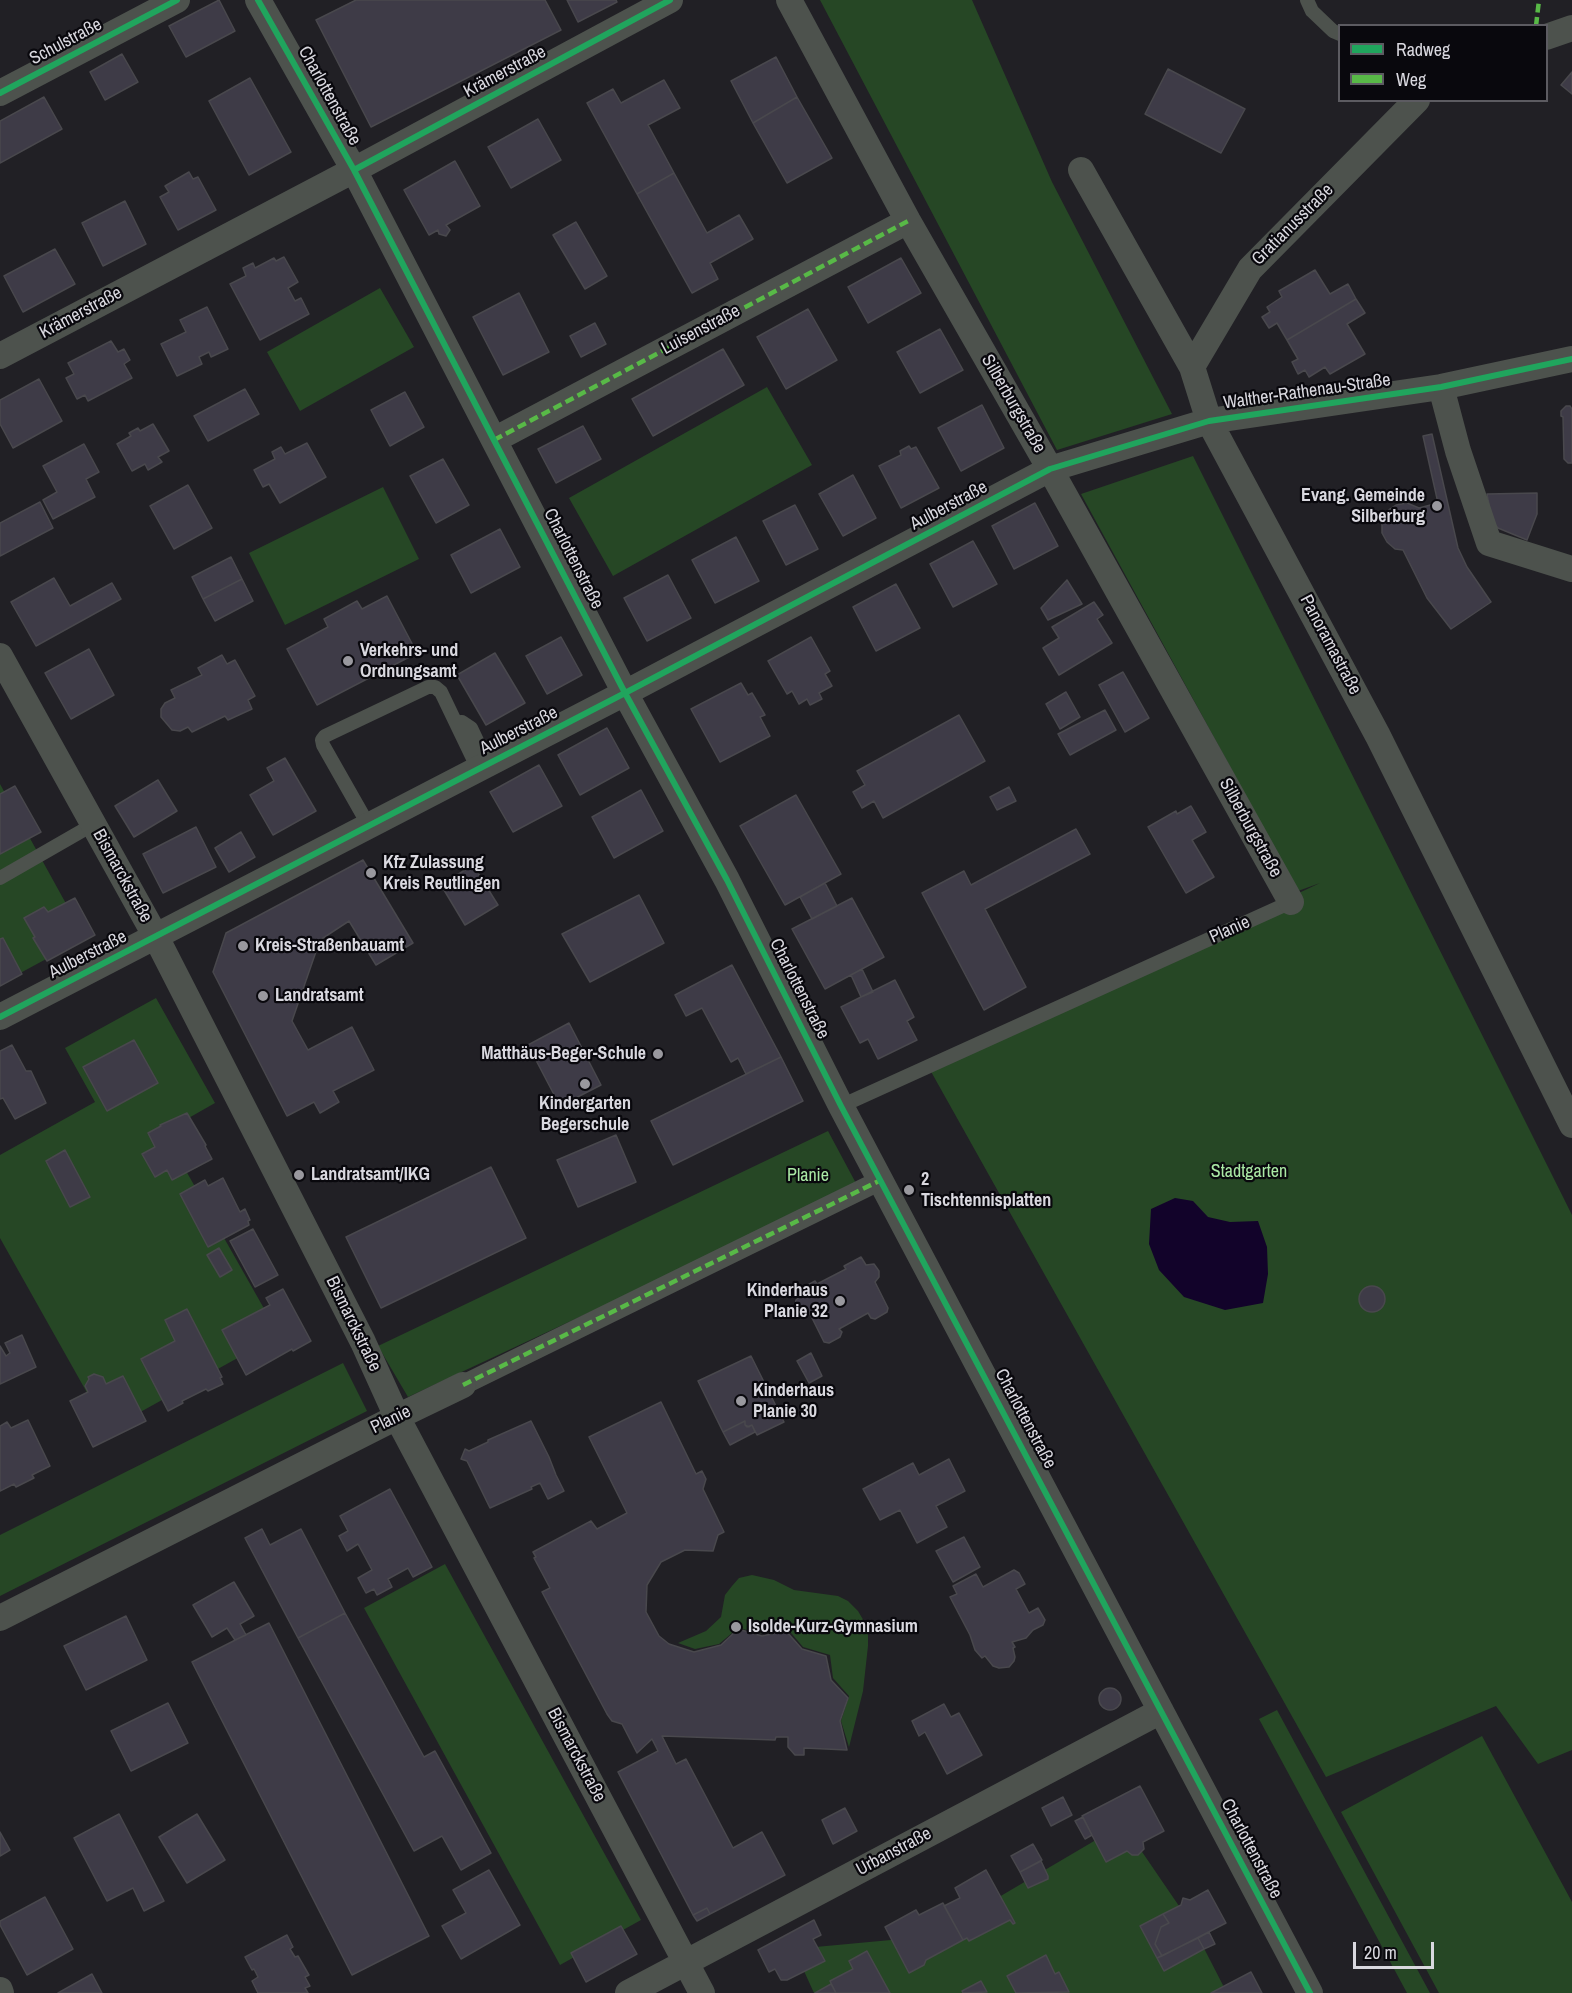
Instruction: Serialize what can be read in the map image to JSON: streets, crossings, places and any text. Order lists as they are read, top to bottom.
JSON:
{
  "streets": {
    "street": [
      "Schulstraße",
      "Krämerstraße",
      "Charlottenstraße",
      "Gratianusstraße",
      "Luisenstraße",
      "Walther-Rathenau-Straße",
      "Silberburgstraße",
      "Aulberstraße",
      "Panoramastraße",
      "Bismarckstraße",
      "Planie",
      "Urbanstraße"
    ]
  },
  "crossings": [
    ["Krämerstraße", "Charlottenstraße"],
    ["Charlottenstraße", "Luisenstraße"],
    ["Charlottenstraße", "Aulberstraße"],
    ["Charlottenstraße", "Planie"],
    ["Charlottenstraße", "Urbanstraße"],
    ["Gratianusstraße", "Panoramastraße"],
    ["Luisenstraße", "Silberburgstraße"],
    ["Walther-Rathenau-Straße", "Silberburgstraße"],
    ["Walther-Rathenau-Straße", "Aulberstraße"],
    ["Walther-Rathenau-Straße", "Panoramastraße"],
    ["Silberburgstraße", "Aulberstraße"],
    ["Silberburgstraße", "Planie"],
    ["Aulberstraße", "Bismarckstraße"],
    ["Bismarckstraße", "Planie"],
    ["Bismarckstraße", "Urbanstraße"]
  ],
  "parks": ["Stadtgarten", "Planie"],
  "places": [
    "Evang. Gemeinde Silberburg",
    "Verkehrs- und Ordnungsamt",
    "Kfz Zulassung Kreis Reutlingen",
    "Kreis-Straßenbauamt",
    "Landratsamt",
    "Matthäus-Beger-Schule",
    "Kindergarten Begerschule",
    "Landratsamt/IKG",
    "2 Tischtennisplatten",
    "Kinderhaus Planie 32",
    "Kinderhaus Planie 30",
    "Isolde-Kurz-Gymnasium"
  ],
  "legend": ["Radweg", "Weg"],
  "scale_bar": "20 m"
}
